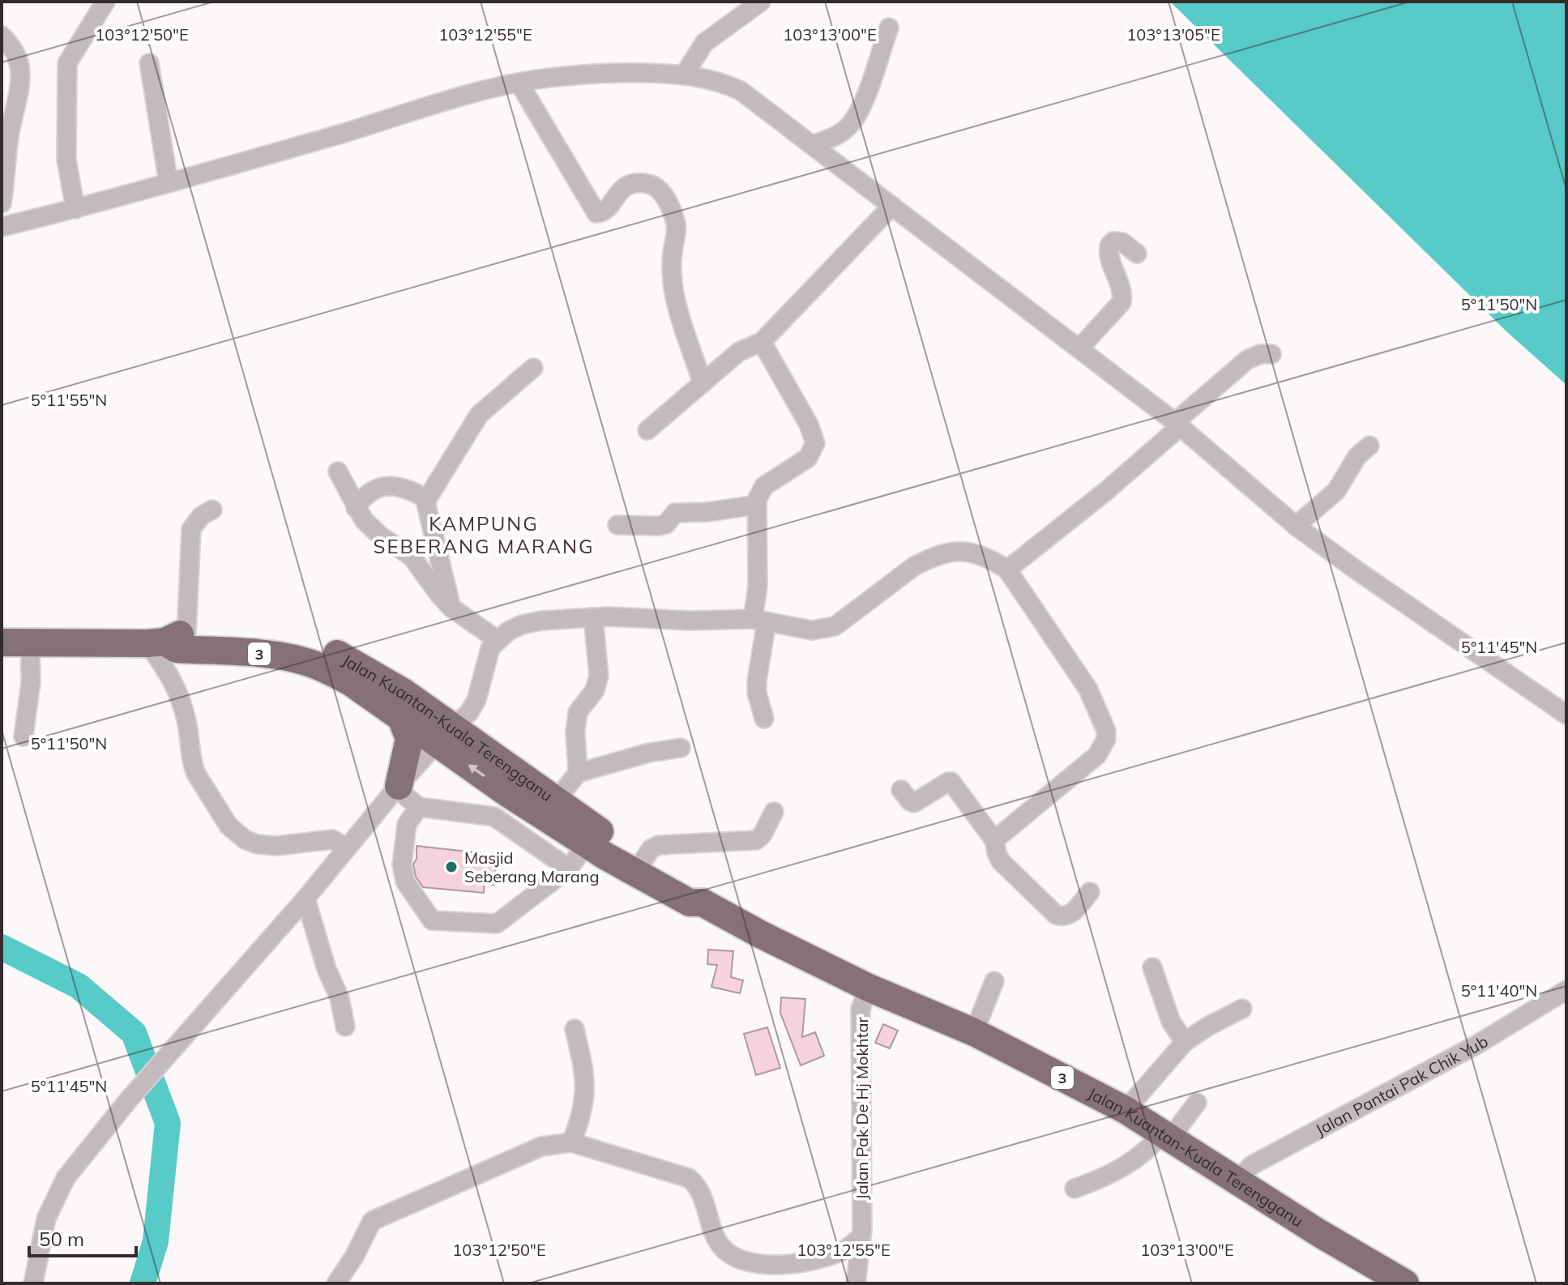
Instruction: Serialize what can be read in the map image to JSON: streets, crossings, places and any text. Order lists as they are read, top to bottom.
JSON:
{
  "streets": {
    "highway": ["3", "Jalan Kuantan-Kuala Terengganu"],
    "street": ["Jalan Pantai Pak Chik Yub", "Jalan Pak De Hj Mokhtar"]
  },
  "crossings": [
    ["Jalan Kuantan-Kuala Terengganu", "Jalan Pantai Pak Chik Yub"],
    ["Jalan Kuantan-Kuala Terengganu", "Jalan Pak De Hj Mokhtar"]
  ],
  "districts": ["KAMPUNG SEBERANG MARANG"],
  "places": ["Masjid Seberang Marang"],
  "scale_bar": "50 m",
  "coordinates": [
    "103°12'50\"E",
    "103°12'55\"E",
    "103°13'00\"E",
    "103°13'05\"E",
    "5°11'50\"N",
    "5°11'55\"N",
    "5°11'45\"N",
    "5°11'40\"N"
  ]
}
